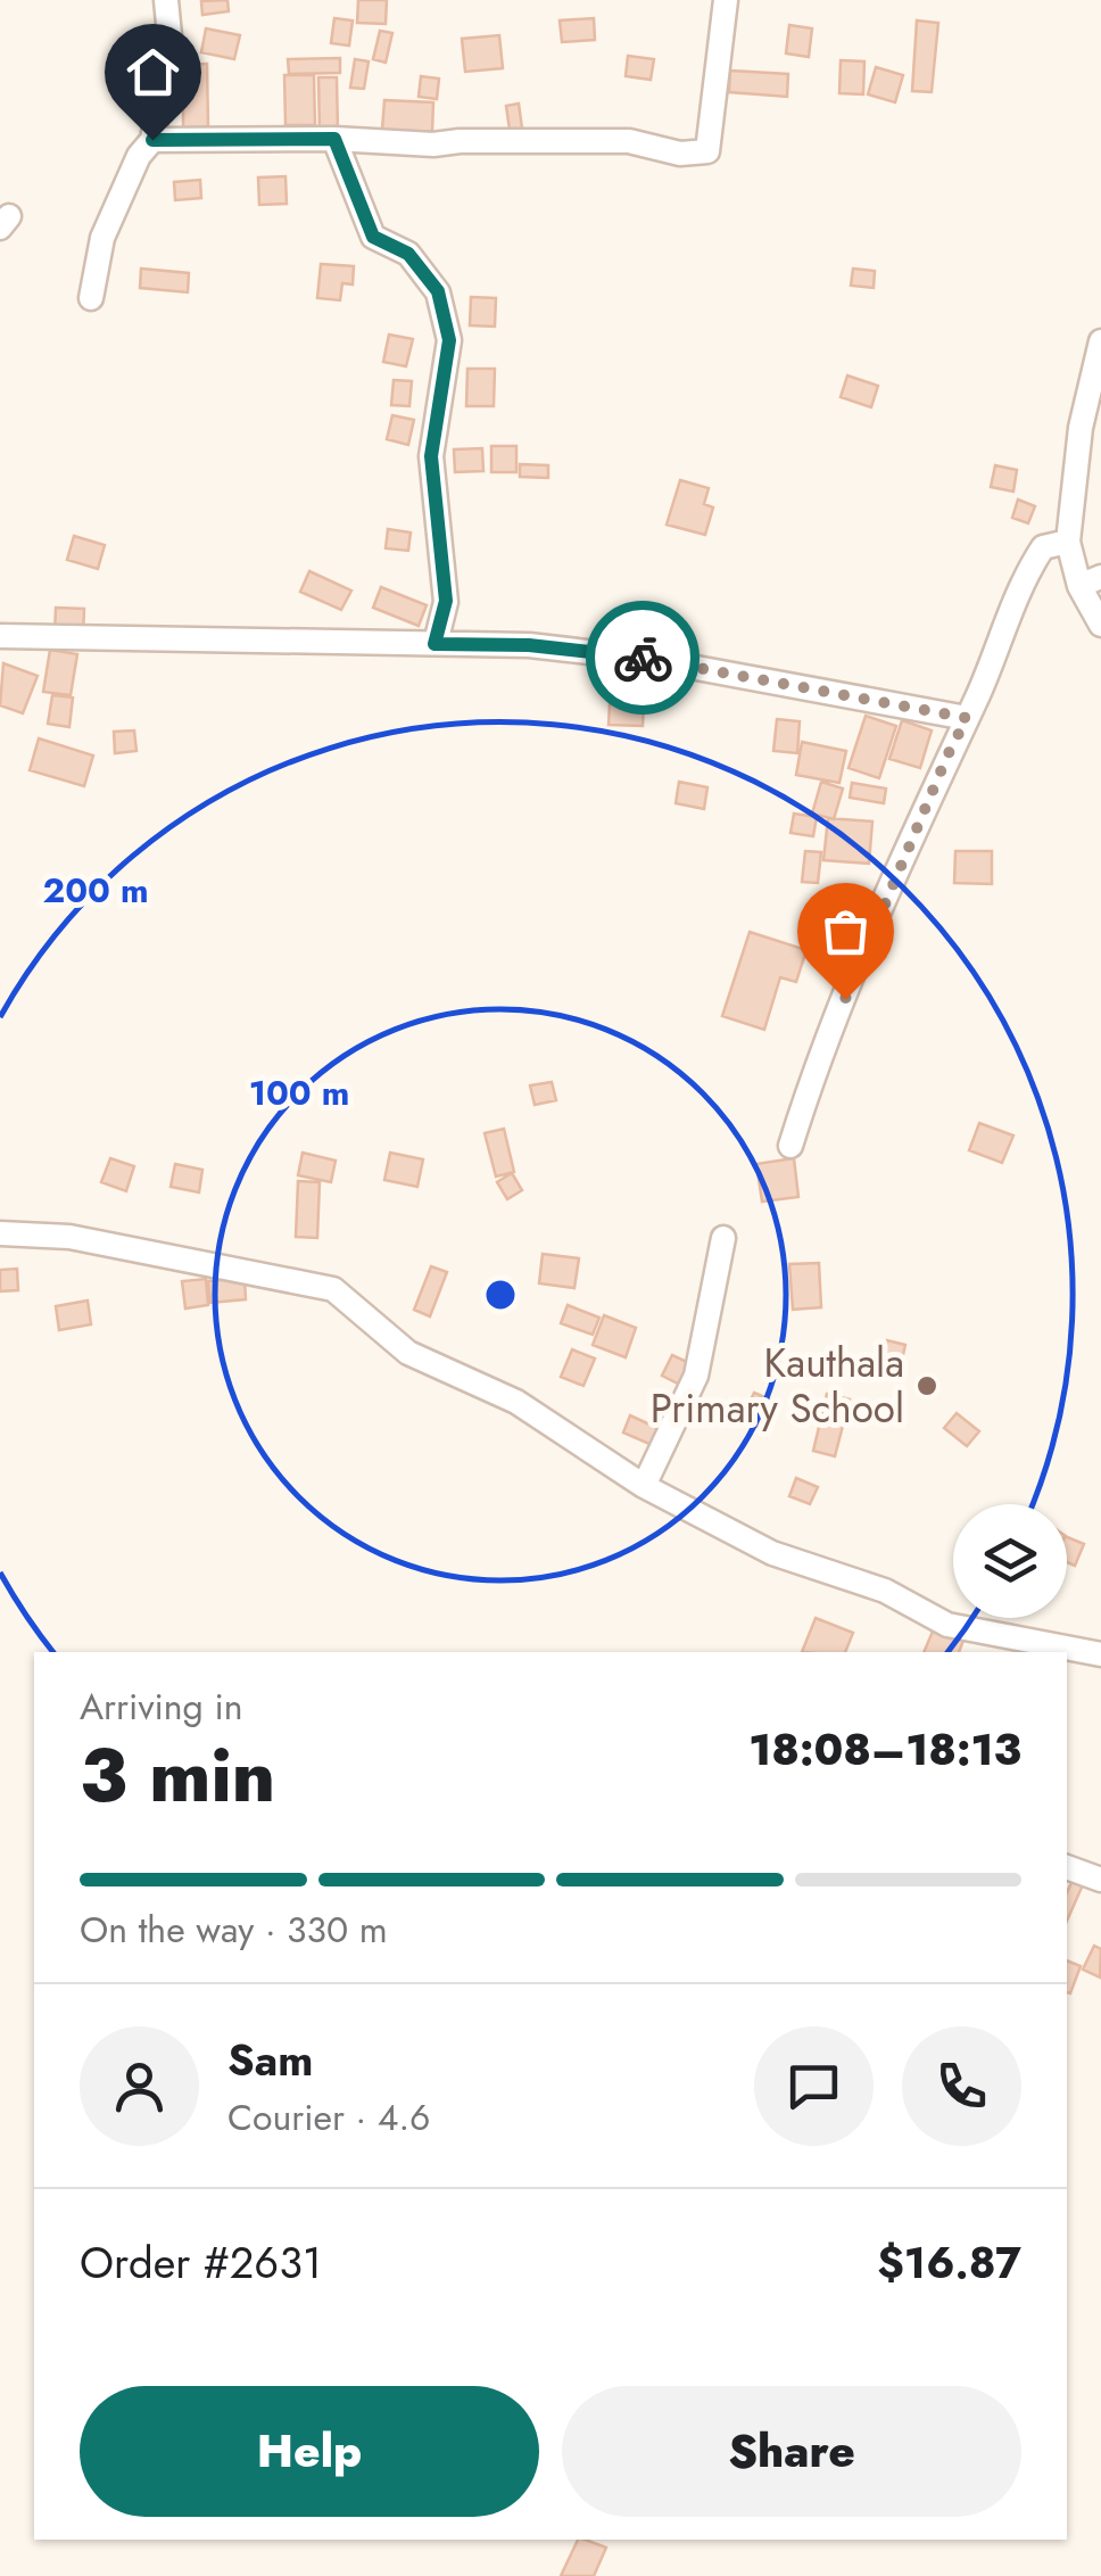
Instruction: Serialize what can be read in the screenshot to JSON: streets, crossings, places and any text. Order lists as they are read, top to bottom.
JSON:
{
  "places": ["Kauthala Primary School"],
  "page": {
    "heading": ["3 min", "Arriving in", "18:08–18:13"],
    "panel": [
      "Sam",
      "Courier · 4.6",
      "Order #2631",
      "$16.87"
    ],
    "bar": "On the way · 330 m",
    "buttons": ["Help", "Share"]
  },
  "rings": ["200 m", "100 m"]
}
